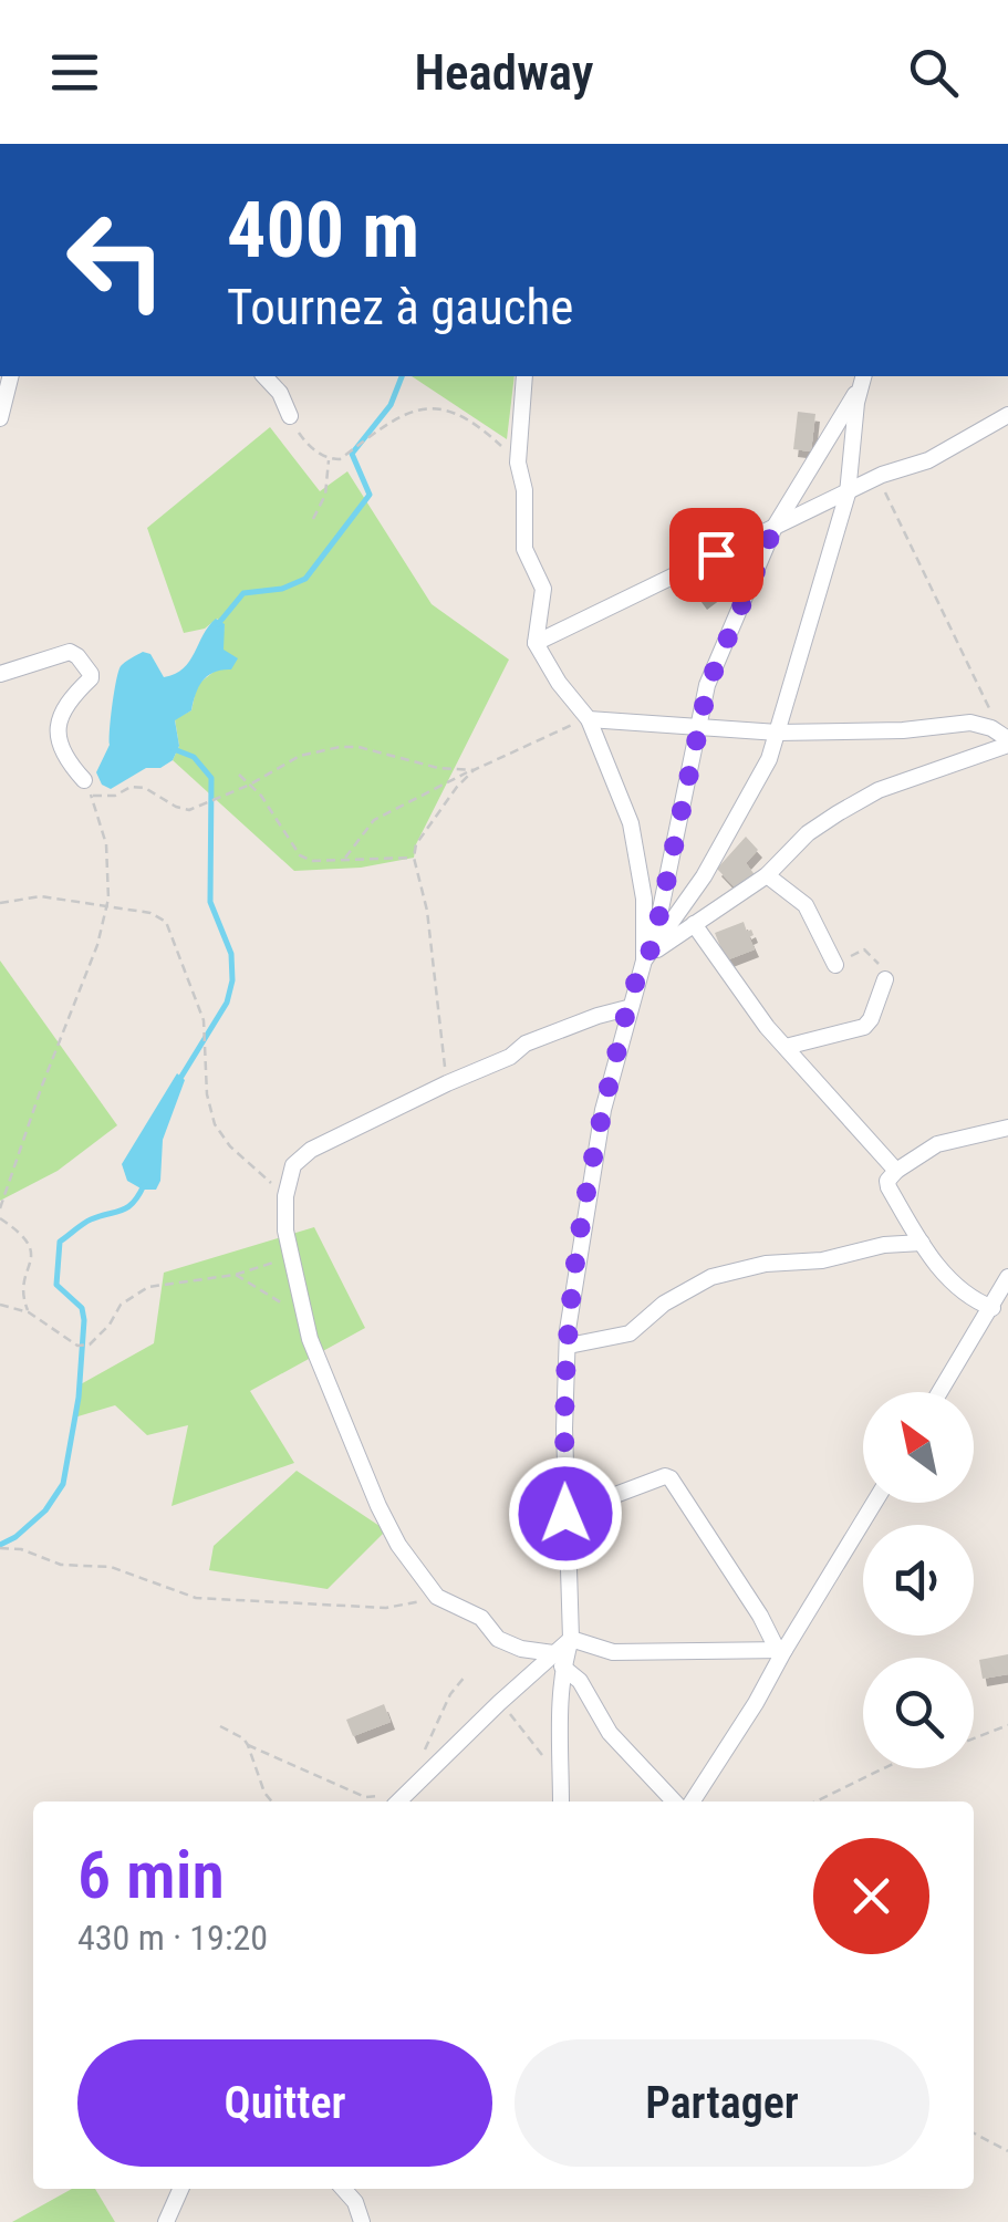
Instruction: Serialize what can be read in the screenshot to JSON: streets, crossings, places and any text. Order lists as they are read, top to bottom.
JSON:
{
  "north": "top left",
  "page": {
    "header": "Headway",
    "turn": ["400 m", "Tournez à gauche"],
    "heading": ["6 min", "430 m · 19:20"],
    "buttons": ["Quitter", "Partager"]
  }
}
